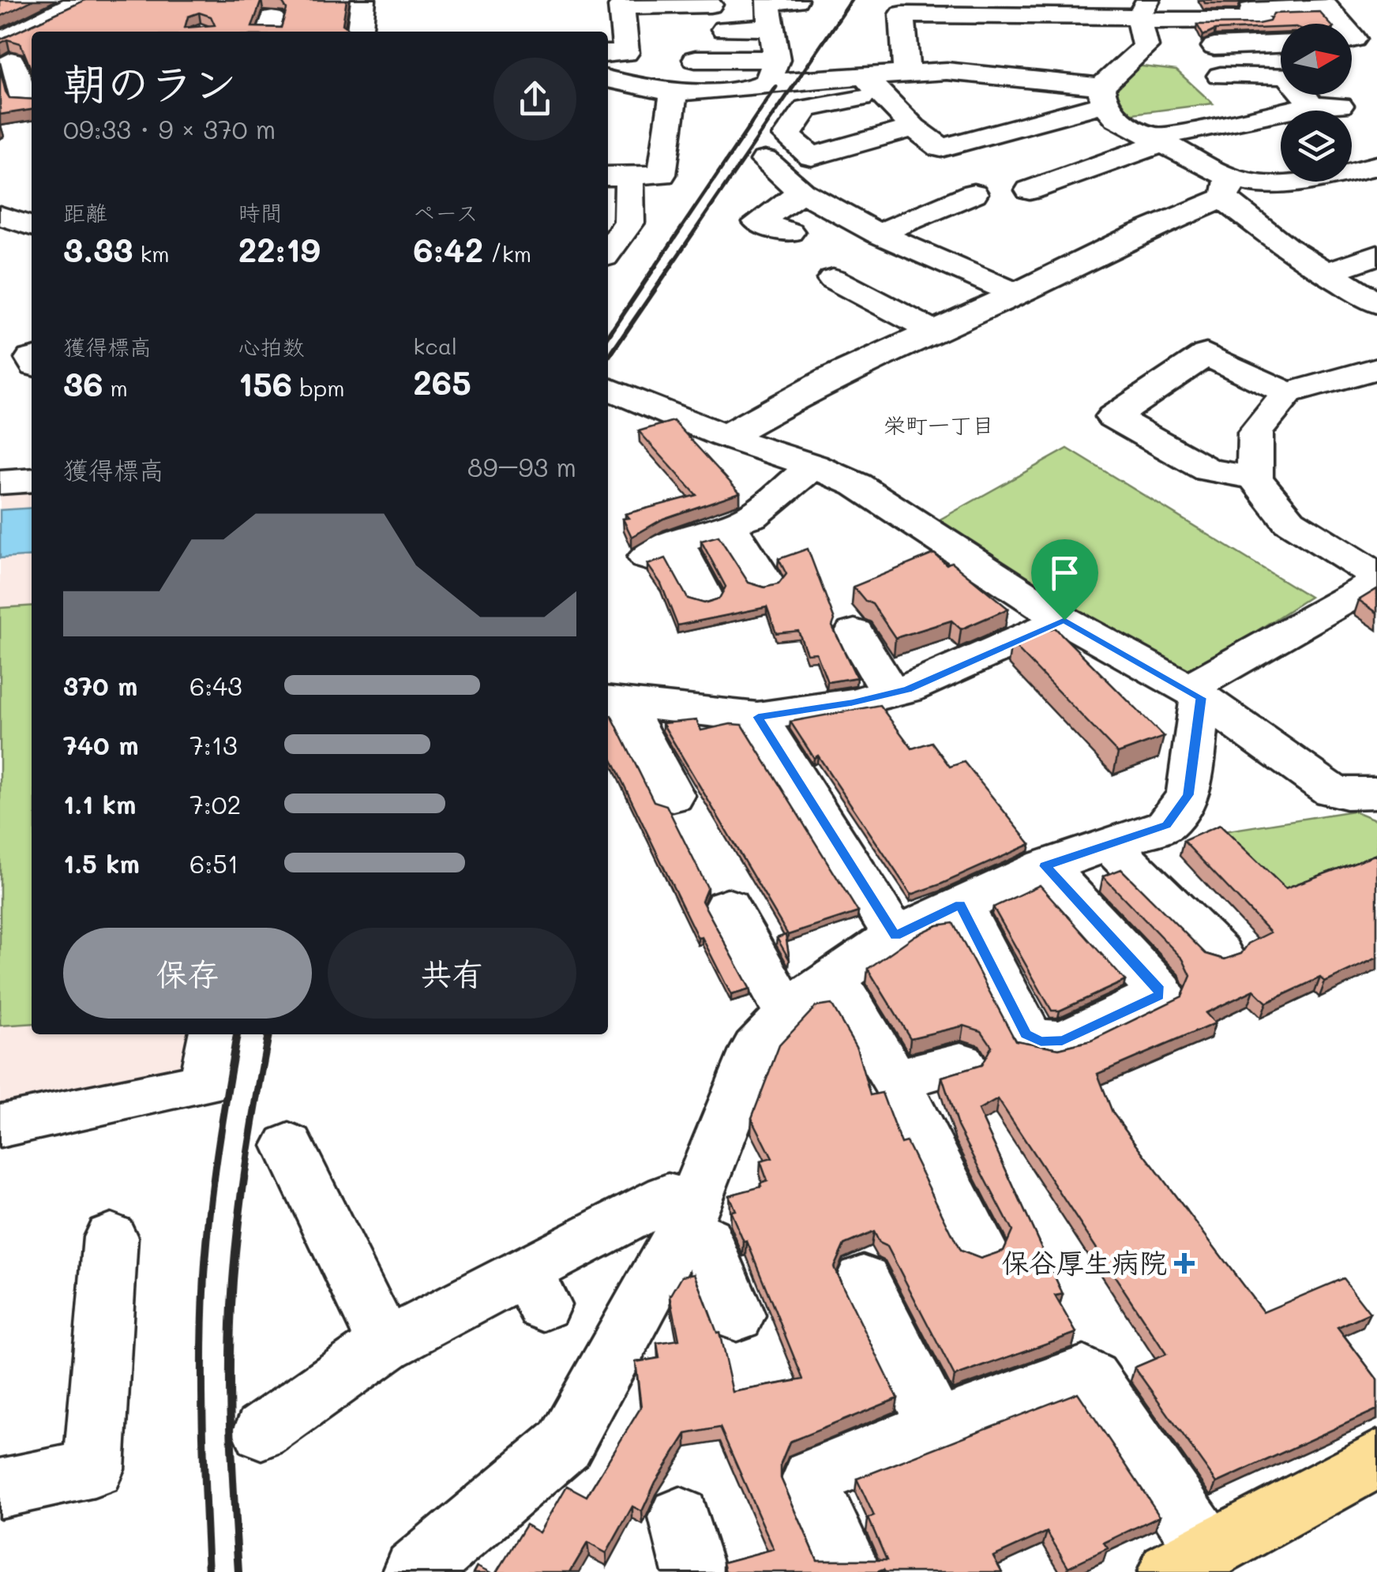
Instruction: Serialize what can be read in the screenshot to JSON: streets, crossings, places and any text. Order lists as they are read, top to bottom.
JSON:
{
  "districts": ["栄町一丁目"],
  "places": {
    "health": ["保谷厚生病院"]
  },
  "north": "right",
  "page": {
    "heading": ["朝のラン", "09:33 · 9 × 370 m"],
    "stats": [
      ["距離", "3.33 km"],
      ["時間", "22:19"],
      ["ペース", "6:42 /km"],
      ["獲得標高", "36 m"],
      ["心拍数", "156 bpm"],
      ["kcal", "265"]
    ],
    "chart": ["獲得標高", "89–93 m"],
    "list": [
      {
        "name": "370 m",
        "note": "6:43"
      },
      {
        "name": "740 m",
        "note": "7:13"
      },
      {
        "name": "1.1 km",
        "note": "7:02"
      },
      {
        "name": "1.5 km",
        "note": "6:51"
      }
    ],
    "buttons": ["保存", "共有"]
  }
}
